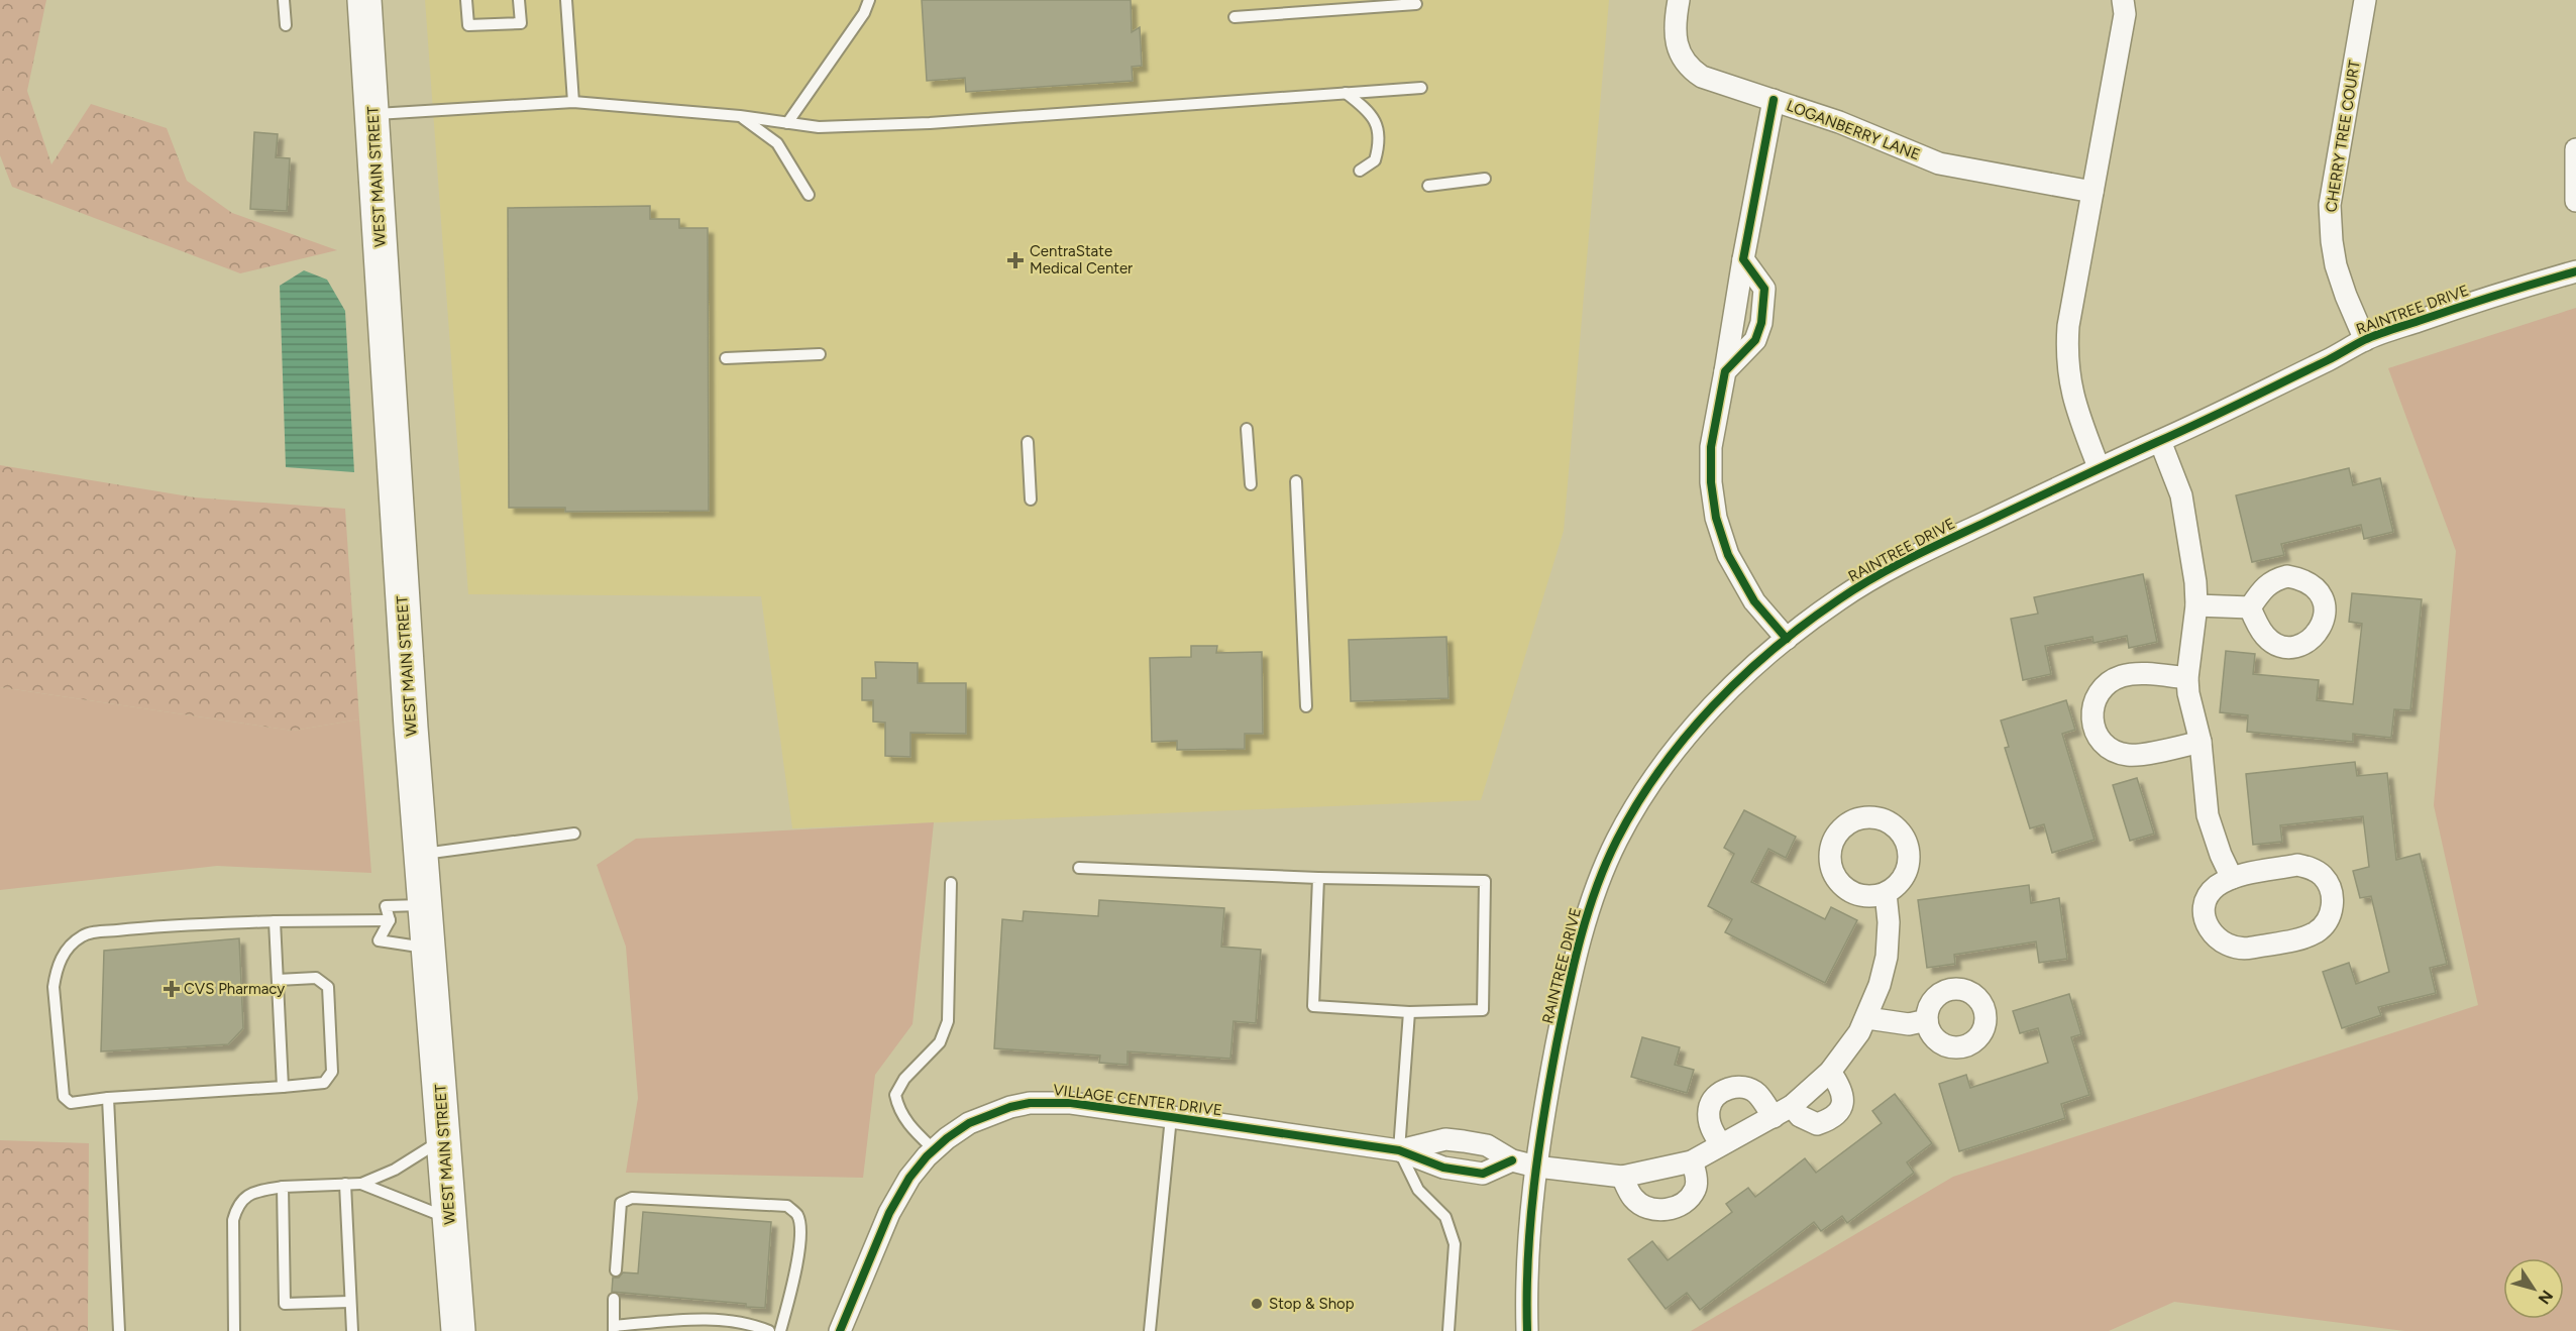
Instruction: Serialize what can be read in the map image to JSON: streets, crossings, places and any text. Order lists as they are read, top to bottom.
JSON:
{
  "streets": {
    "main road": ["WEST MAIN STREET"],
    "street": [
      "LOGANBERRY LANE",
      "CHERRY TREE COURT",
      "RAINTREE DRIVE",
      "VILLAGE CENTER DRIVE"
    ]
  },
  "crossings": [
    ["CHERRY TREE COURT", "RAINTREE DRIVE"],
    ["RAINTREE DRIVE", "VILLAGE CENTER DRIVE"]
  ],
  "places": {
    "health": ["CentraState Medical Center", "CVS Pharmacy"],
    "other": ["Stop & Shop"]
  },
  "north": "bottom right"
}
